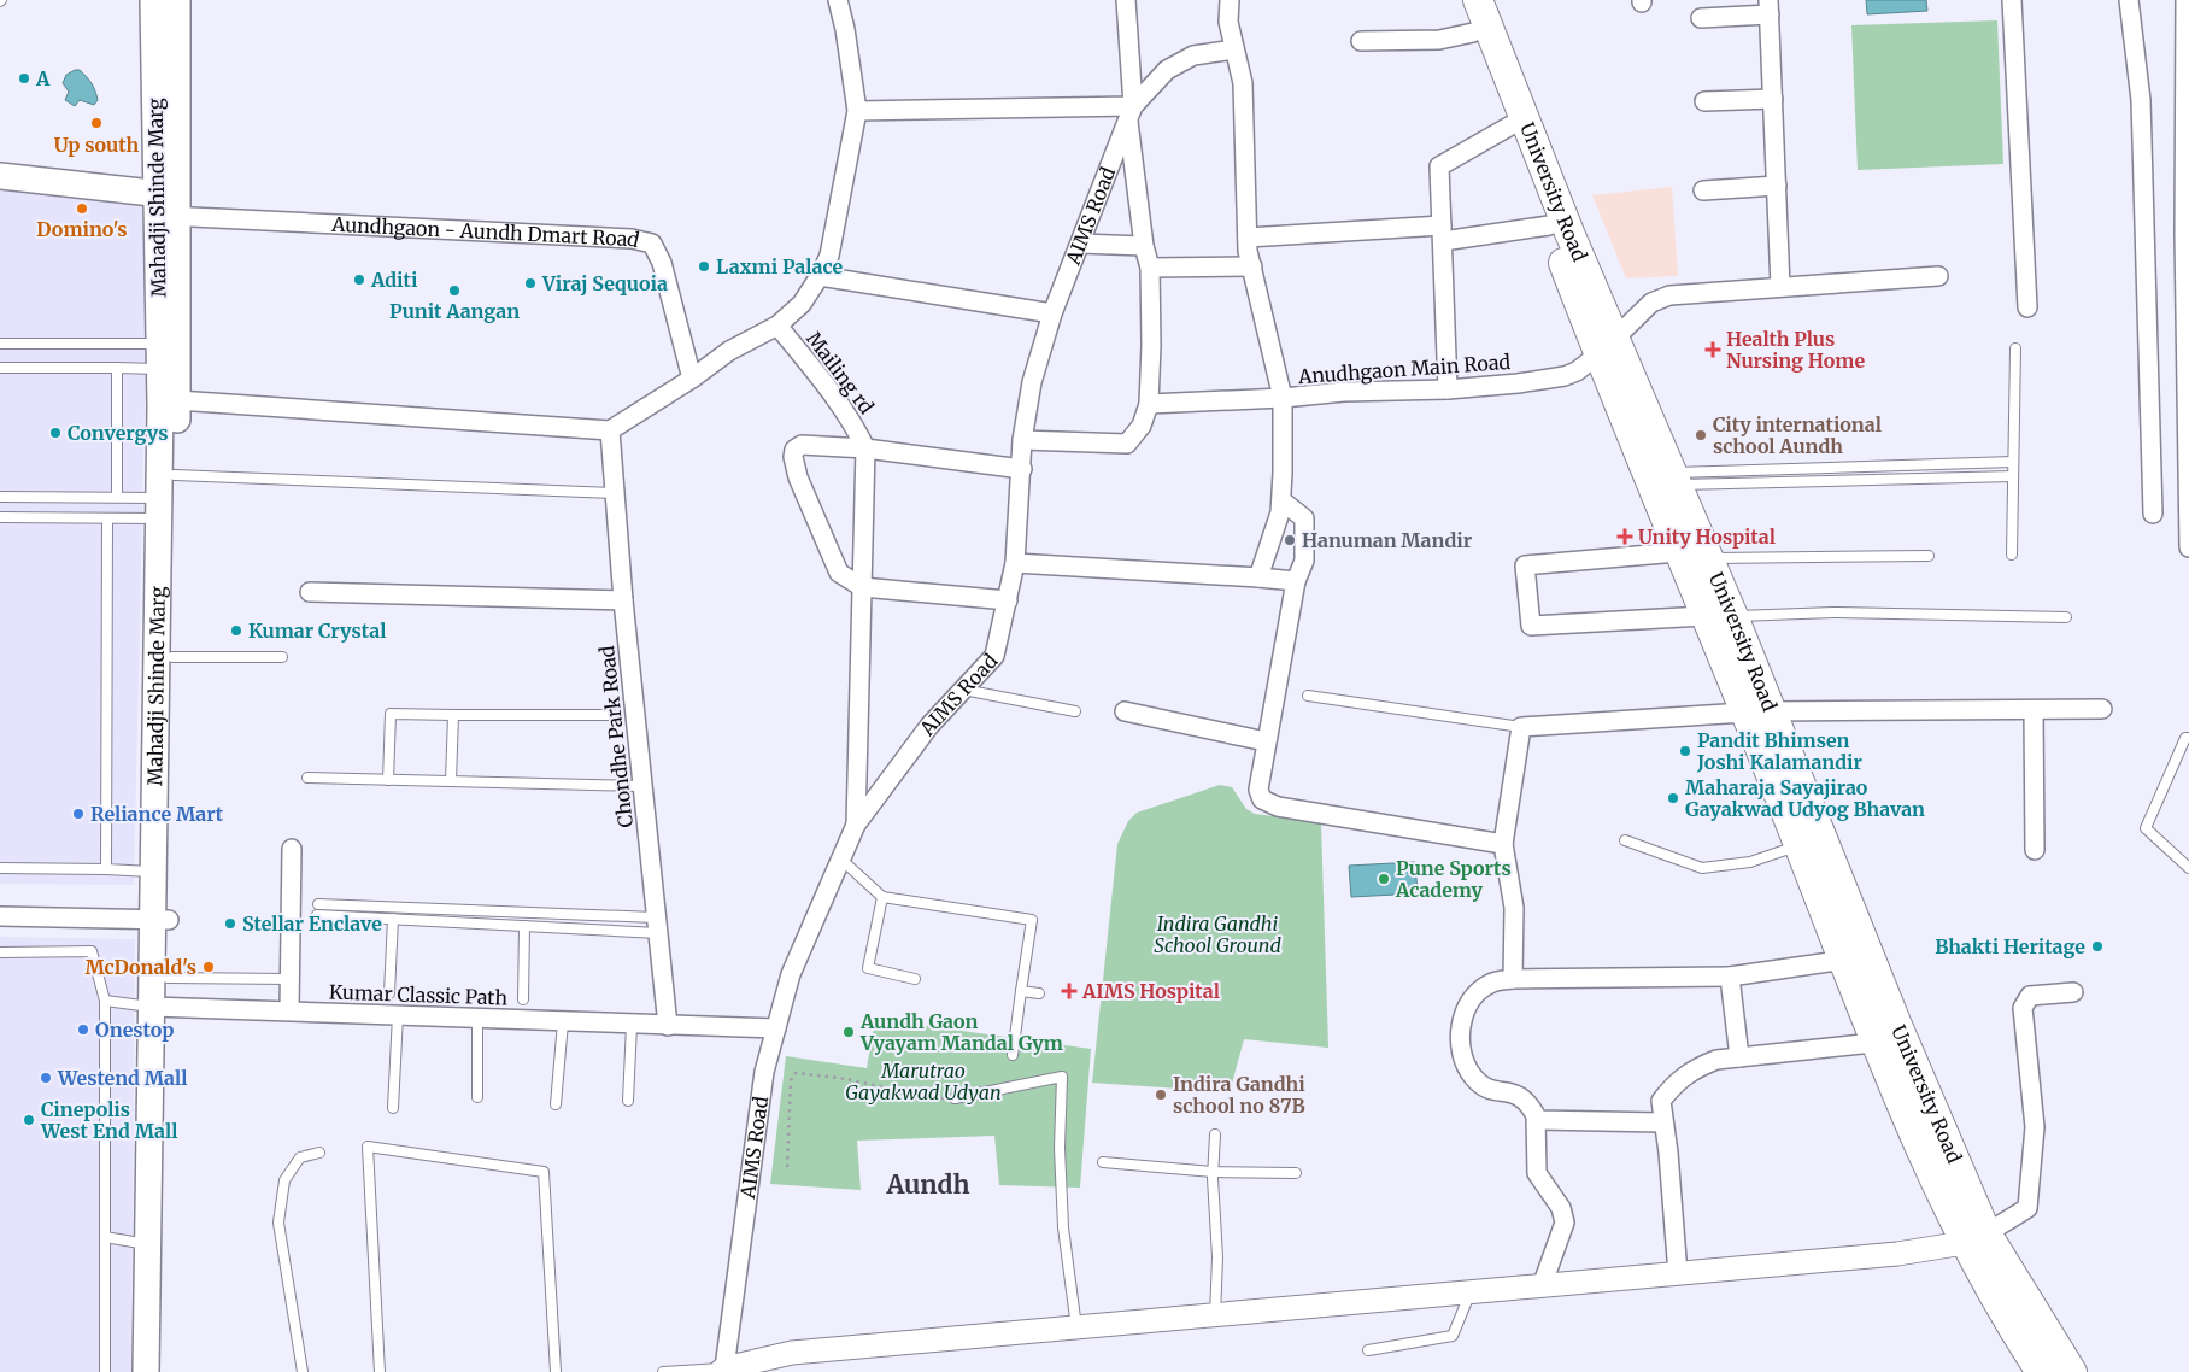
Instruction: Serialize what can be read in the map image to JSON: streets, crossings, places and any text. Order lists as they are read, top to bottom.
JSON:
{
  "streets": {
    "main road": ["University Road", "Mahadji Shinde Marg"],
    "street": [
      "AIMS Road",
      "Aundhgaon - Aundh Dmart Road",
      "Anudhgaon Main Road",
      "Mailing rd",
      "Chondhe Park Road",
      "Kumar Classic Path"
    ]
  },
  "crossings": [
    ["University Road", "Anudhgaon Main Road"],
    ["Mahadji Shinde Marg", "Aundhgaon - Aundh Dmart Road"],
    ["Mahadji Shinde Marg", "Kumar Classic Path"],
    ["Chondhe Park Road", "Kumar Classic Path"]
  ],
  "districts": ["Aundh"],
  "parks": ["Indira Gandhi School Ground", "Marutrao Gayakwad Udyan"],
  "places": {
    "other": [
      "A",
      "Up south",
      "Domino's",
      "Laxmi Palace",
      "Aditi",
      "Viraj Sequoia",
      "Punit Aangan",
      "Convergys",
      "City international school Aundh",
      "Hanuman Mandir",
      "Kumar Crystal",
      "Pandit Bhimsen Joshi Kalamandir",
      "Maharaja Sayajirao Gayakwad Udyog Bhavan",
      "Reliance Mart",
      "Pune Sports Academy",
      "Stellar Enclave",
      "Bhakti Heritage",
      "McDonald's",
      "Onestop",
      "Aundh Gaon Vyayam Mandal Gym",
      "Westend Mall",
      "Indira Gandhi school no 87B",
      "Cinepolis West End Mall"
    ],
    "health": ["Health Plus Nursing Home", "Unity Hospital", "AIMS Hospital"]
  }
}
